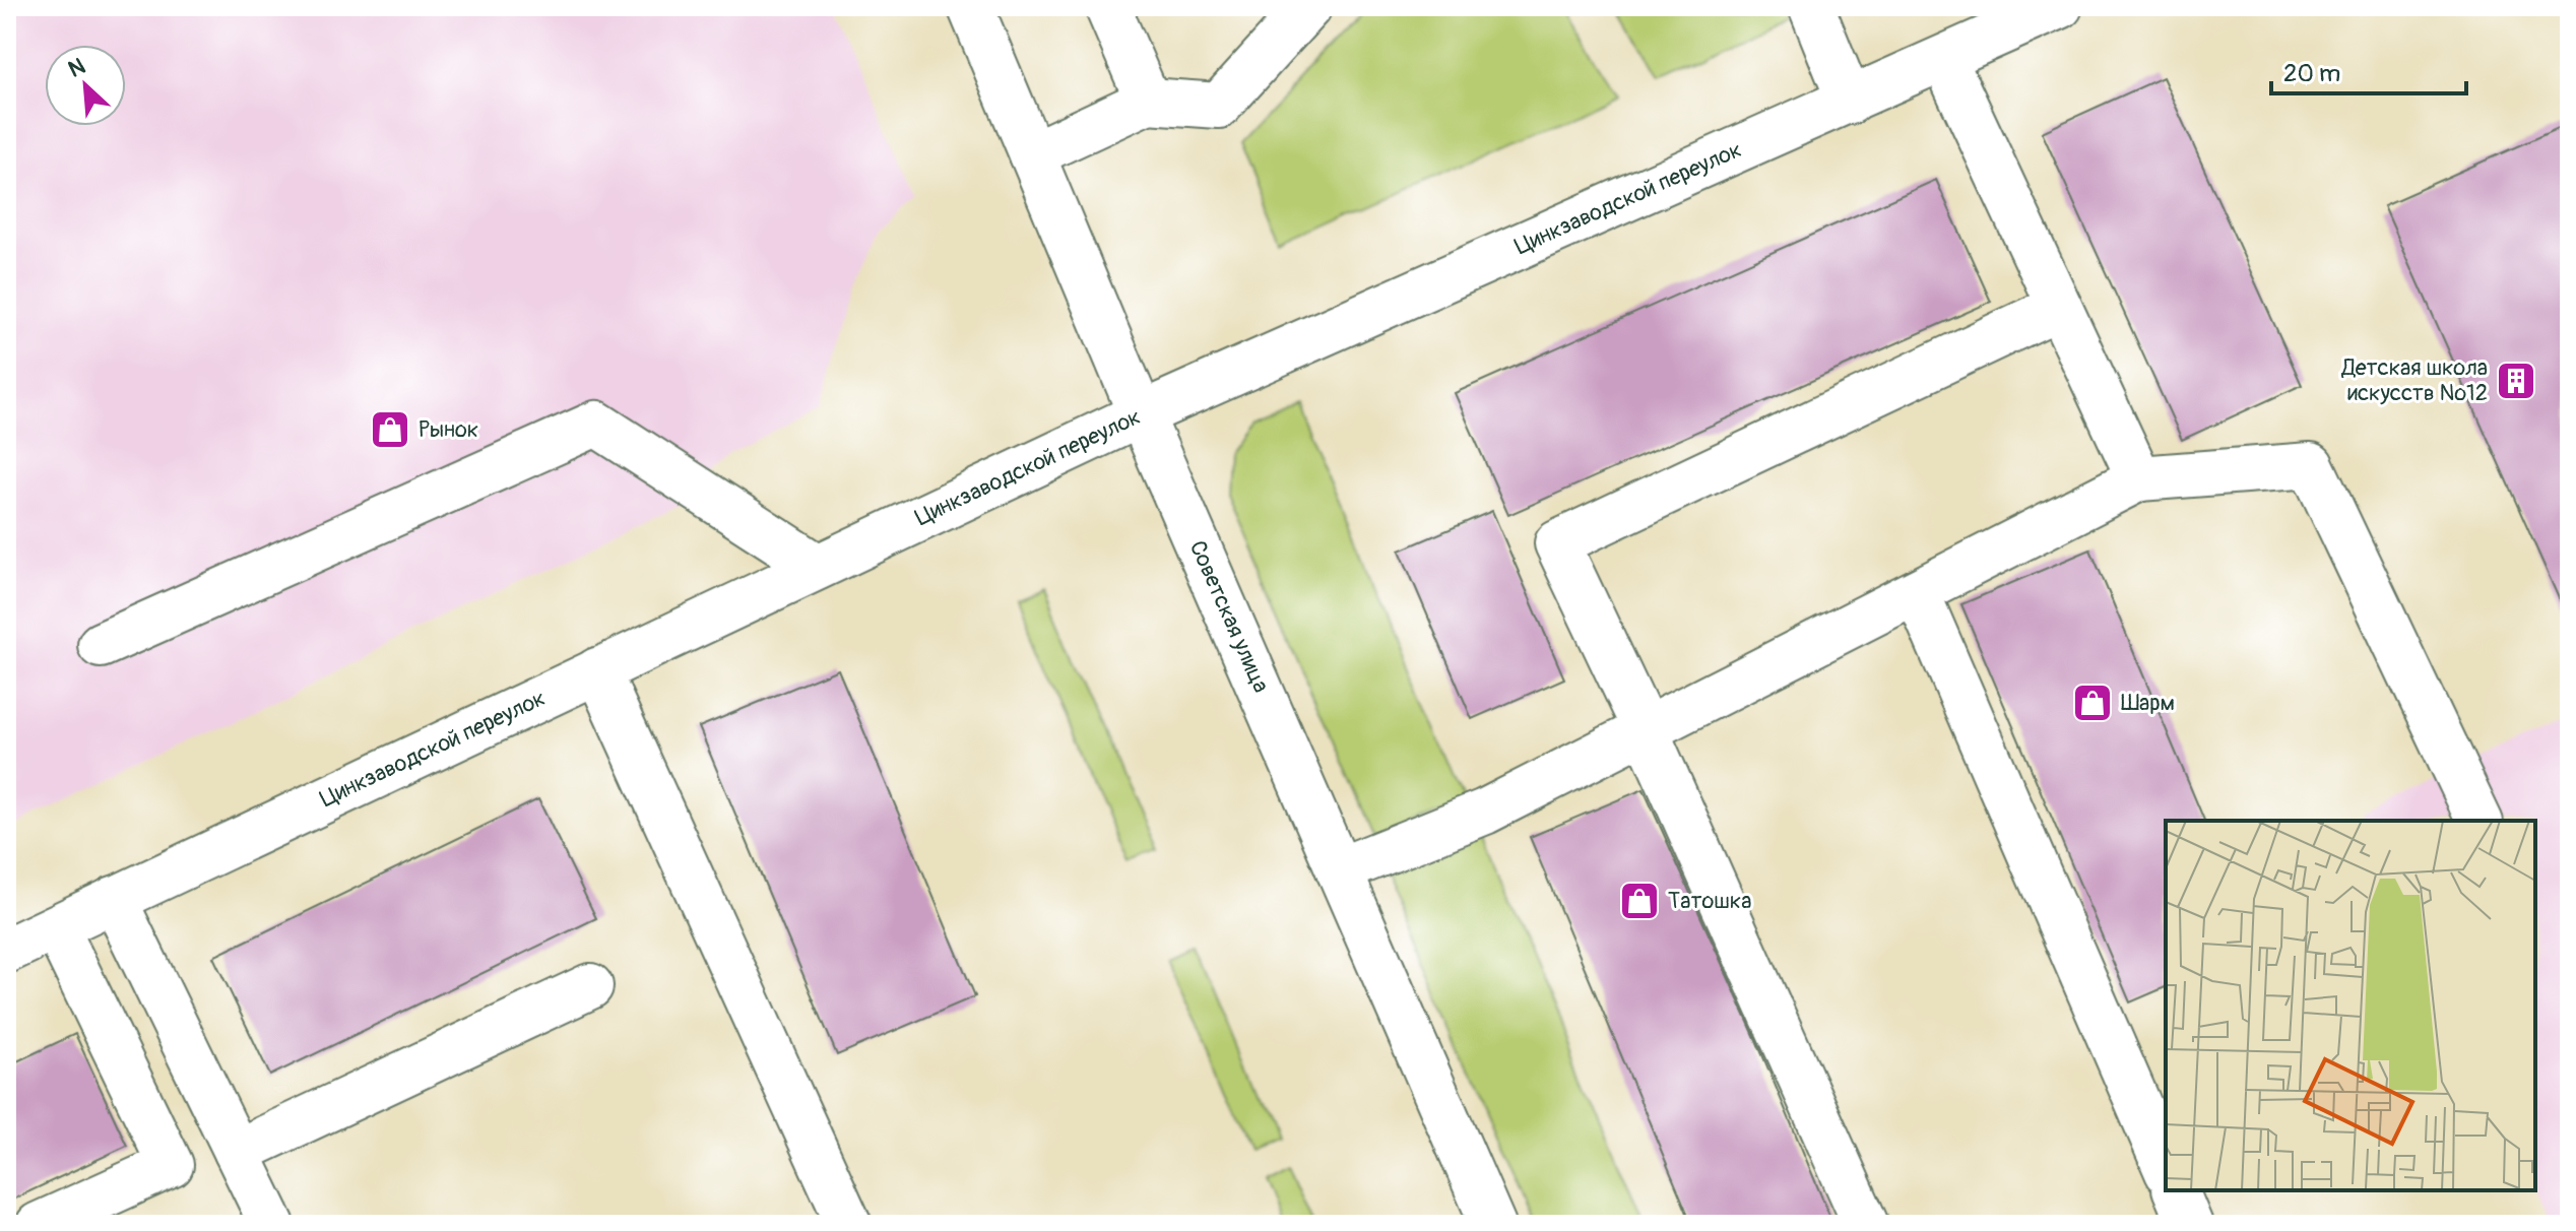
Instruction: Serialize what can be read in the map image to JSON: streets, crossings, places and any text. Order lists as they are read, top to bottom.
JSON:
{
  "streets": {
    "street": ["Цинкзаводской переулок", "Советская улица"]
  },
  "crossings": [
    ["Цинкзаводской переулок", "Советская улица"]
  ],
  "places": {
    "building": ["Детская школа искусств №12"],
    "shop": ["Рынок", "Шарм", "Татошка"]
  },
  "scale_bar": "20 m",
  "north": "top left"
}
